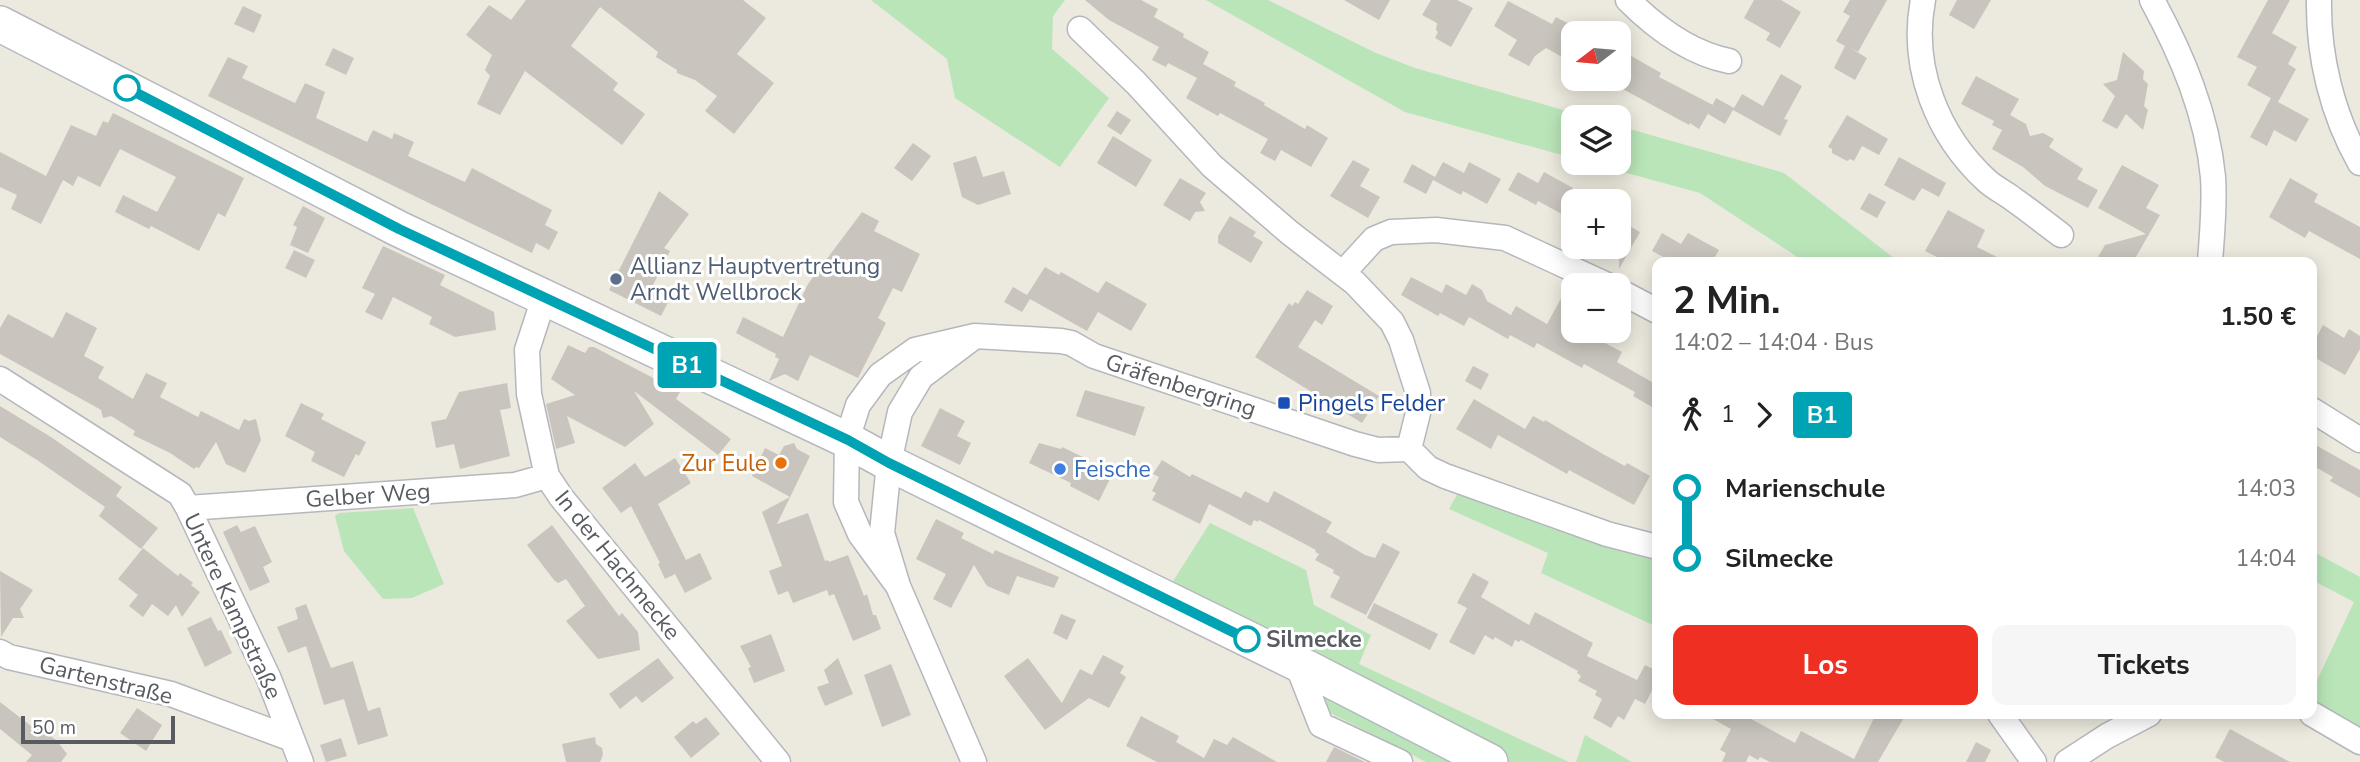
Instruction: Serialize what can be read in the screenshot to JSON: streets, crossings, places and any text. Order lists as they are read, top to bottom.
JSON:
{
  "streets": {
    "street": [
      "Gräfenbergring",
      "Gelber Weg",
      "In der Hachmecke",
      "Untere Kampstraße",
      "Gartenstraße"
    ]
  },
  "crossings": [
    ["Gelber Weg", "In der Hachmecke"],
    ["Gelber Weg", "Untere Kampstraße"],
    ["Untere Kampstraße", "Gartenstraße"]
  ],
  "places": {
    "other": [
      "Allianz Hauptvertretung Arndt Wellbrock",
      "Zur Eule",
      "Feische",
      "Silmecke"
    ],
    "transit": ["Pingels Felder"]
  },
  "lines": ["bus line B1"],
  "scale_bar": "50 m",
  "north": "left",
  "page": {
    "on_map": "B1",
    "map_buttons": ["+", "−"],
    "heading": ["2 Min.", "14:02 – 14:04 · Bus", "1.50 €"],
    "legs": ["1", "B1"],
    "list": [
      {
        "name": "Marienschule",
        "value": "14:03"
      },
      {
        "name": "Silmecke",
        "value": "14:04"
      }
    ],
    "buttons": ["Los", "Tickets"],
    "scale": "50 m"
  }
}
